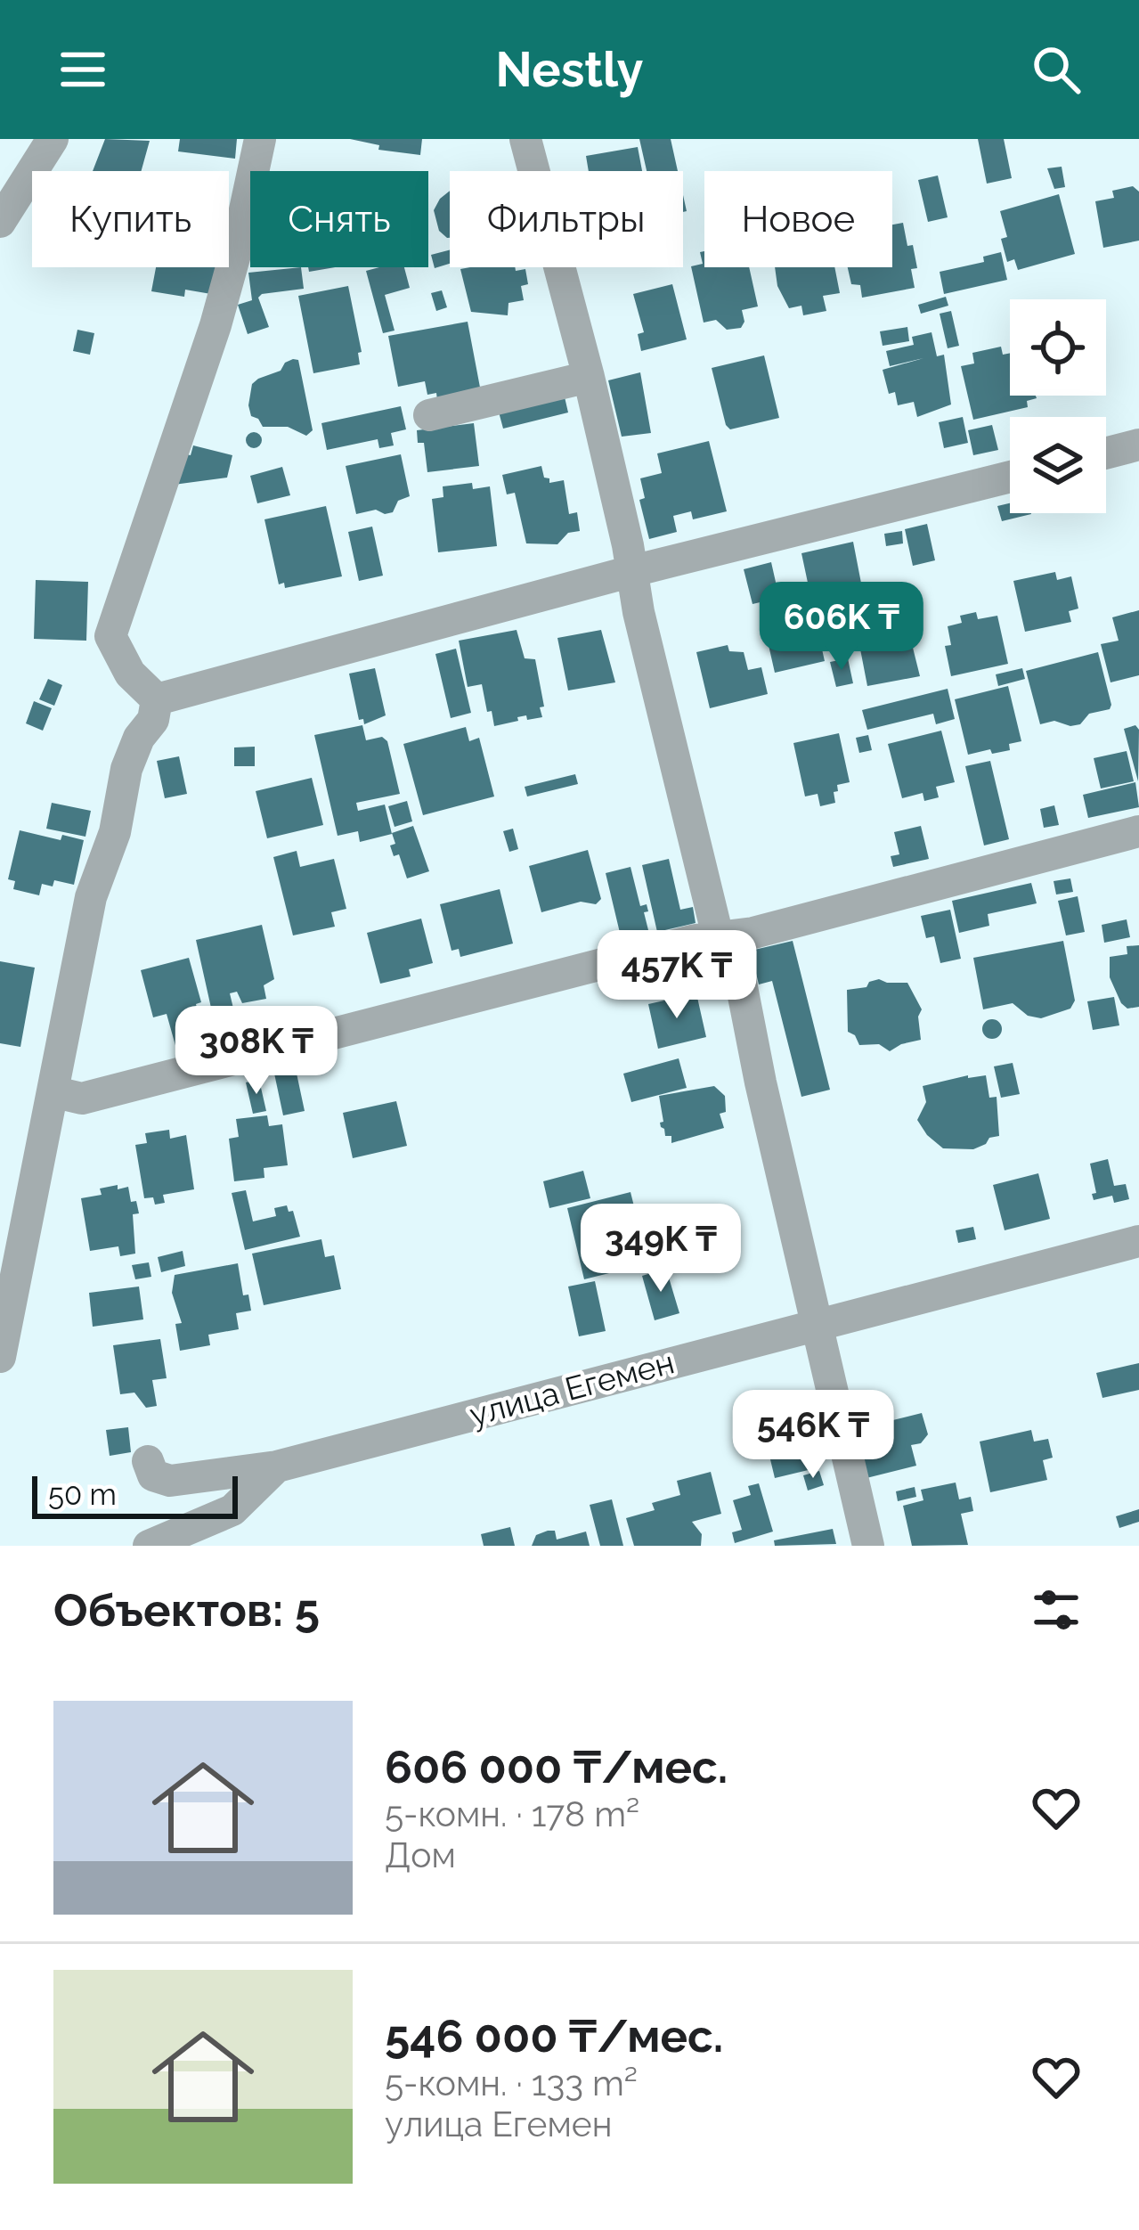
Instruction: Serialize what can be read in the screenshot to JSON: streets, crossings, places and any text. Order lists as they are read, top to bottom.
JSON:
{
  "streets": {
    "street": ["улица Егемен"]
  },
  "scale_bar": "50 m",
  "page": {
    "header": "Nestly",
    "chip": [
      "Купить",
      "Снять",
      "Фильтры",
      "Новое"
    ],
    "price": [
      "606K ₸",
      "457K ₸",
      "308K ₸",
      "349K ₸",
      "546K ₸"
    ],
    "scale": "50 m",
    "heading": "Объектов: 5",
    "list": [
      {
        "name": "606 000 ₸/мес.",
        "note": "5-комн. · 178 m² · Дом"
      },
      {
        "name": "546 000 ₸/мес.",
        "note": "5-комн. · 133 m² · улица Егемен"
      }
    ]
  }
}
